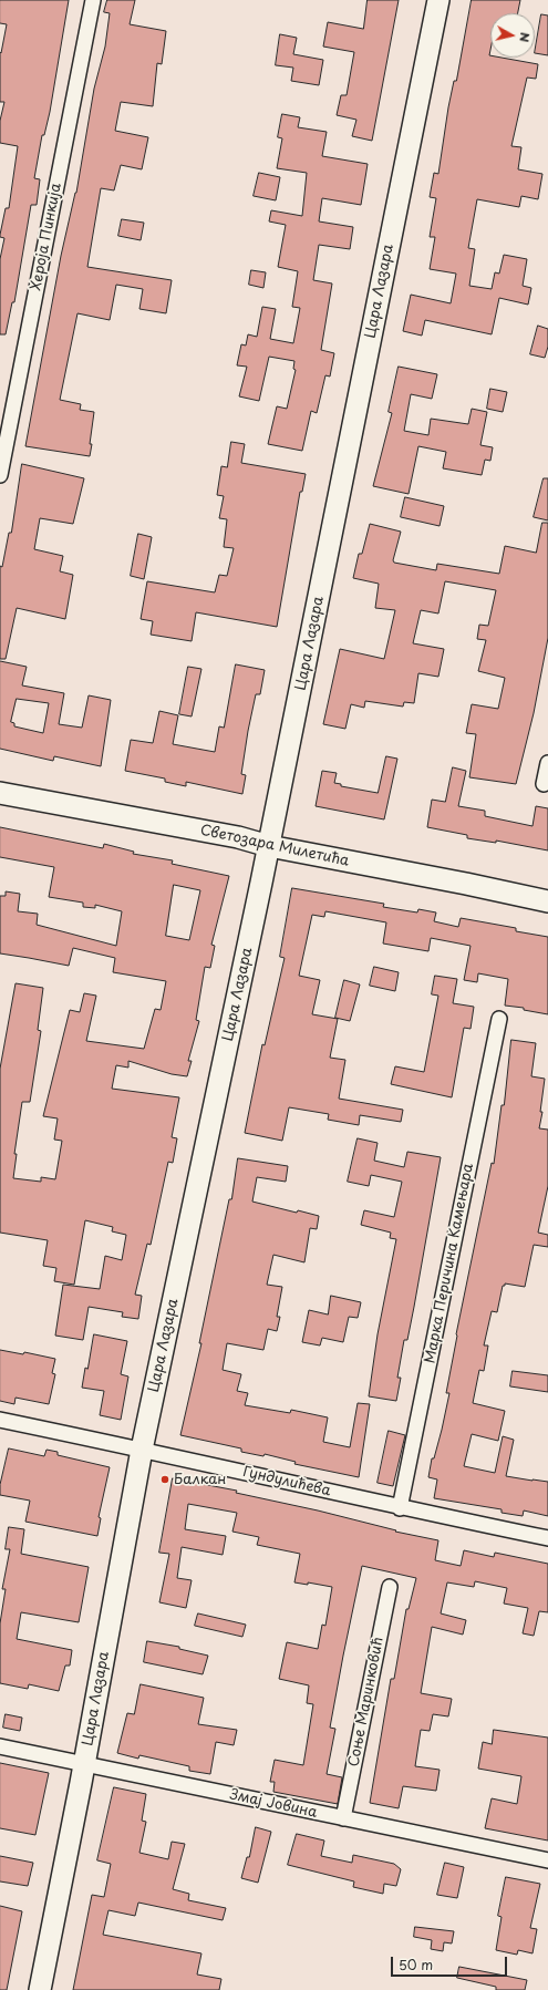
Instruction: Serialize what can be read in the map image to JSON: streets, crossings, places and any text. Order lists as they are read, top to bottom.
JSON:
{
  "streets": {
    "main road": ["Цара Лазара", "Светозара Милетића"],
    "street": [
      "Хероја Пинкија",
      "Марка Перичина Камењара",
      "Гундулићева",
      "Соње Маринковић",
      "Змај Јовина"
    ]
  },
  "crossings": [
    ["Цара Лазара", "Светозара Милетића"],
    ["Цара Лазара", "Гундулићева"],
    ["Цара Лазара", "Змај Јовина"],
    ["Марка Перичина Камењара", "Гундулићева"],
    ["Соње Маринковић", "Змај Јовина"]
  ],
  "places": ["Балкан"],
  "scale_bar": "50 m",
  "north": "right"
}
